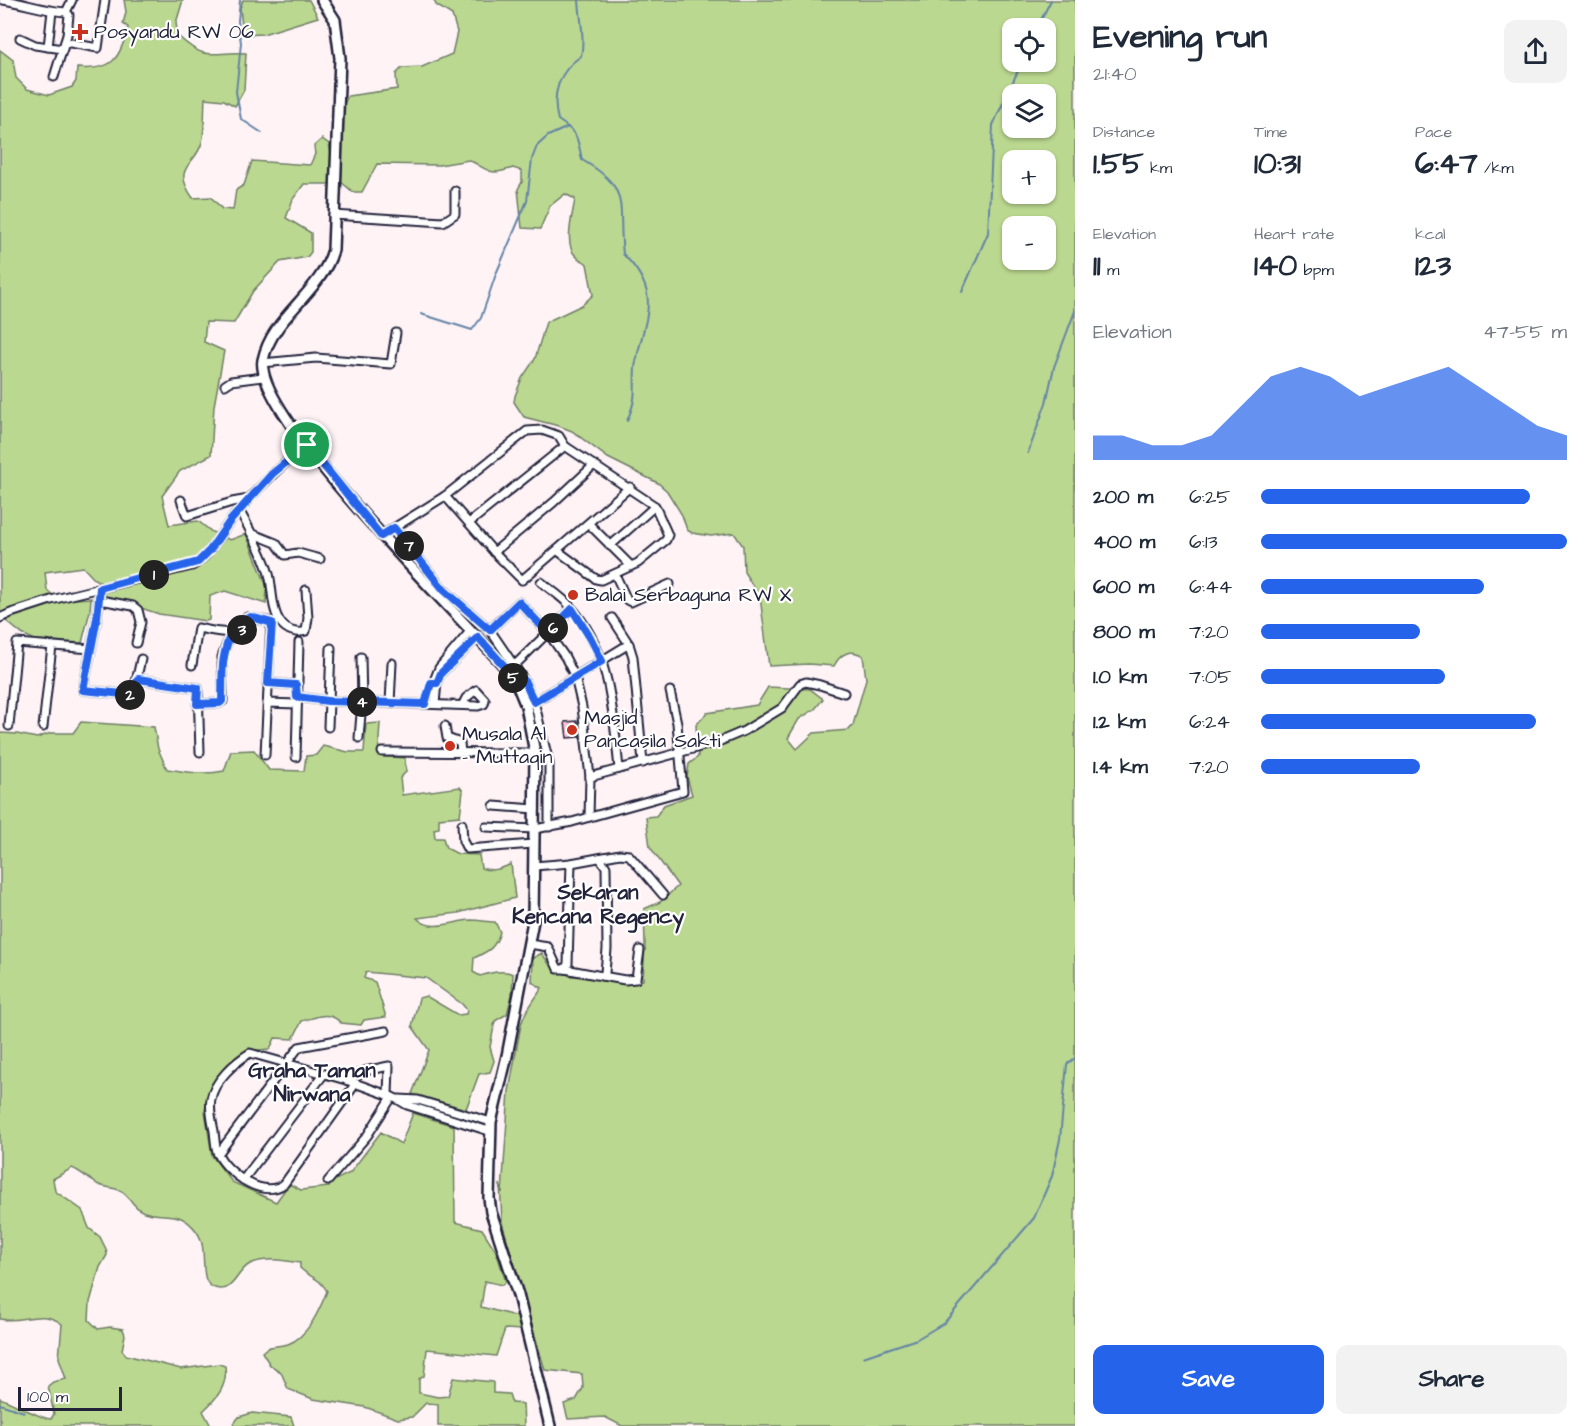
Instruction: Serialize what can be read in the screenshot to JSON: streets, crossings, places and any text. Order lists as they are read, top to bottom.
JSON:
{
  "districts": ["Sekaran Kencana Regency", "Graha Taman Nirwana"],
  "places": {
    "health": ["Posyandu RW 06"],
    "other": ["Balai Serbaguna RW X", "Masjid Pancasila Sakti", "Musala Al - Muttaqin"]
  },
  "scale_bar": "100 m",
  "page": {
    "heading": ["Evening run", "21:40"],
    "map_buttons": ["+", "−"],
    "stats": [
      ["Distance", "1.55 km"],
      ["Time", "10:31"],
      ["Pace", "6:47 /km"],
      ["Elevation", "11 m"],
      ["Heart rate", "140 bpm"],
      ["kcal", "123"]
    ],
    "chart": ["Elevation", "47–55 m"],
    "list": [
      {
        "name": "200 m",
        "note": "6:25"
      },
      {
        "name": "400 m",
        "note": "6:13"
      },
      {
        "name": "600 m",
        "note": "6:44"
      },
      {
        "name": "800 m",
        "note": "7:20"
      },
      {
        "name": "1.0 km",
        "note": "7:05"
      },
      {
        "name": "1.2 km",
        "note": "6:24"
      },
      {
        "name": "1.4 km",
        "note": "7:20"
      }
    ],
    "pins": [
      "7",
      "1",
      "6",
      "3",
      "5",
      "2",
      "4"
    ],
    "buttons": ["Save", "Share"],
    "scale": "100 m"
  }
}
